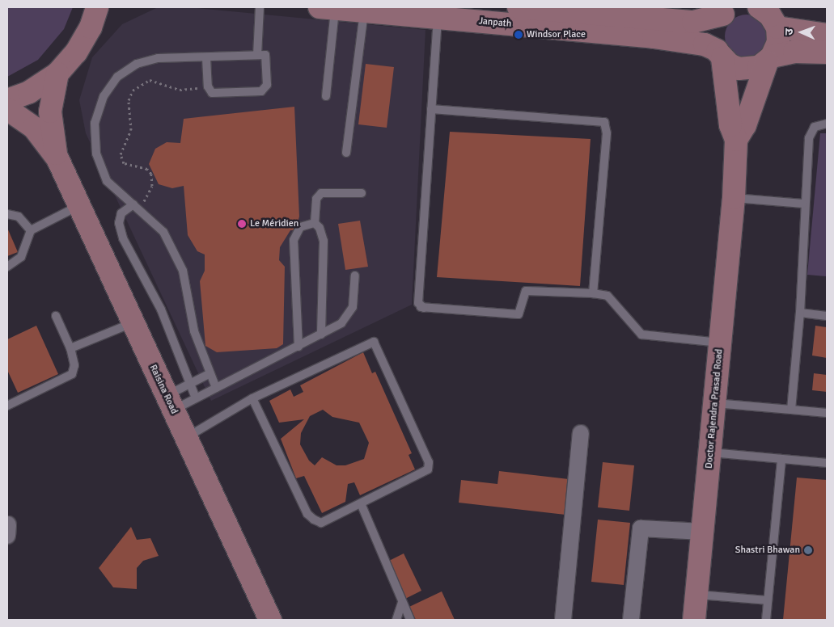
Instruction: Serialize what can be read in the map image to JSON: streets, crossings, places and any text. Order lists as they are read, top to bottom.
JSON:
{
  "streets": {
    "main road": ["Janpath", "Raisina Road", "Doctor Rajendra Prasad Road"]
  },
  "places": ["Windsor Place", "Le Méridien", "Shastri Bhawan"],
  "north": "left"
}
